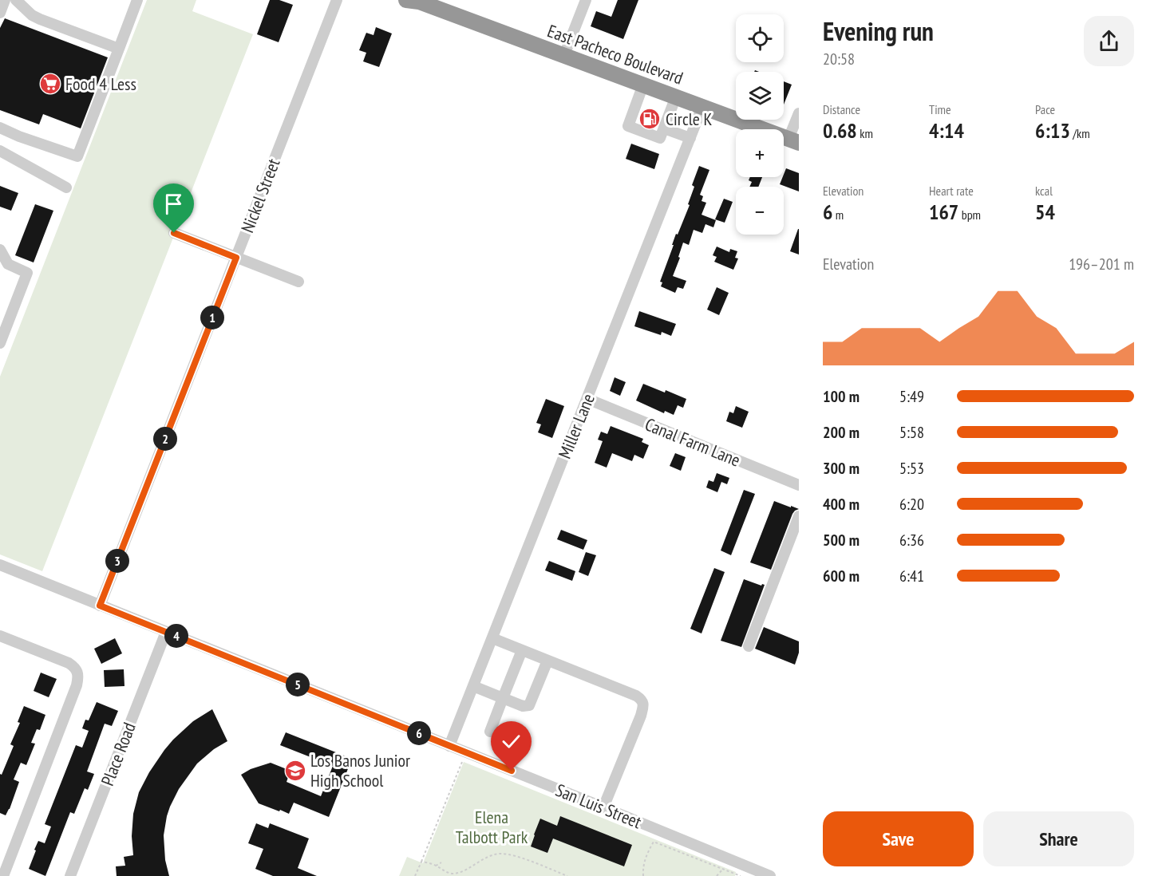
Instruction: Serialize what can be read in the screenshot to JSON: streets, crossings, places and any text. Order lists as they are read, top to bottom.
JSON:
{
  "streets": {
    "highway": ["East Pacheco Boulevard"],
    "street": [
      "Nickel Street",
      "Miller Lane",
      "Canal Farm Lane",
      "Place Road",
      "San Luis Street"
    ]
  },
  "crossings": [
    ["East Pacheco Boulevard", "Miller Lane"],
    ["Nickel Street", "San Luis Street"],
    ["Miller Lane", "Canal Farm Lane"],
    ["Miller Lane", "San Luis Street"],
    ["Place Road", "San Luis Street"]
  ],
  "parks": ["Elena Talbott Park"],
  "places": {
    "supermarket": ["Food 4 Less"],
    "fuel station": ["Circle K"],
    "school or university": ["Los Banos Junior High School"]
  },
  "page": {
    "heading": ["Evening run", "20:58"],
    "map_buttons": ["+", "−"],
    "stats": [
      ["Distance", "0.68 km"],
      ["Time", "4:14"],
      ["Pace", "6:13 /km"],
      ["Elevation", "6 m"],
      ["Heart rate", "167 bpm"],
      ["kcal", "54"]
    ],
    "chart": ["Elevation", "196–201 m"],
    "pins": [
      "1",
      "2",
      "3",
      "4",
      "5",
      "6"
    ],
    "list": [
      {
        "name": "100 m",
        "note": "5:49"
      },
      {
        "name": "200 m",
        "note": "5:58"
      },
      {
        "name": "300 m",
        "note": "5:53"
      },
      {
        "name": "400 m",
        "note": "6:20"
      },
      {
        "name": "500 m",
        "note": "6:36"
      },
      {
        "name": "600 m",
        "note": "6:41"
      }
    ],
    "buttons": ["Save", "Share"]
  }
}
